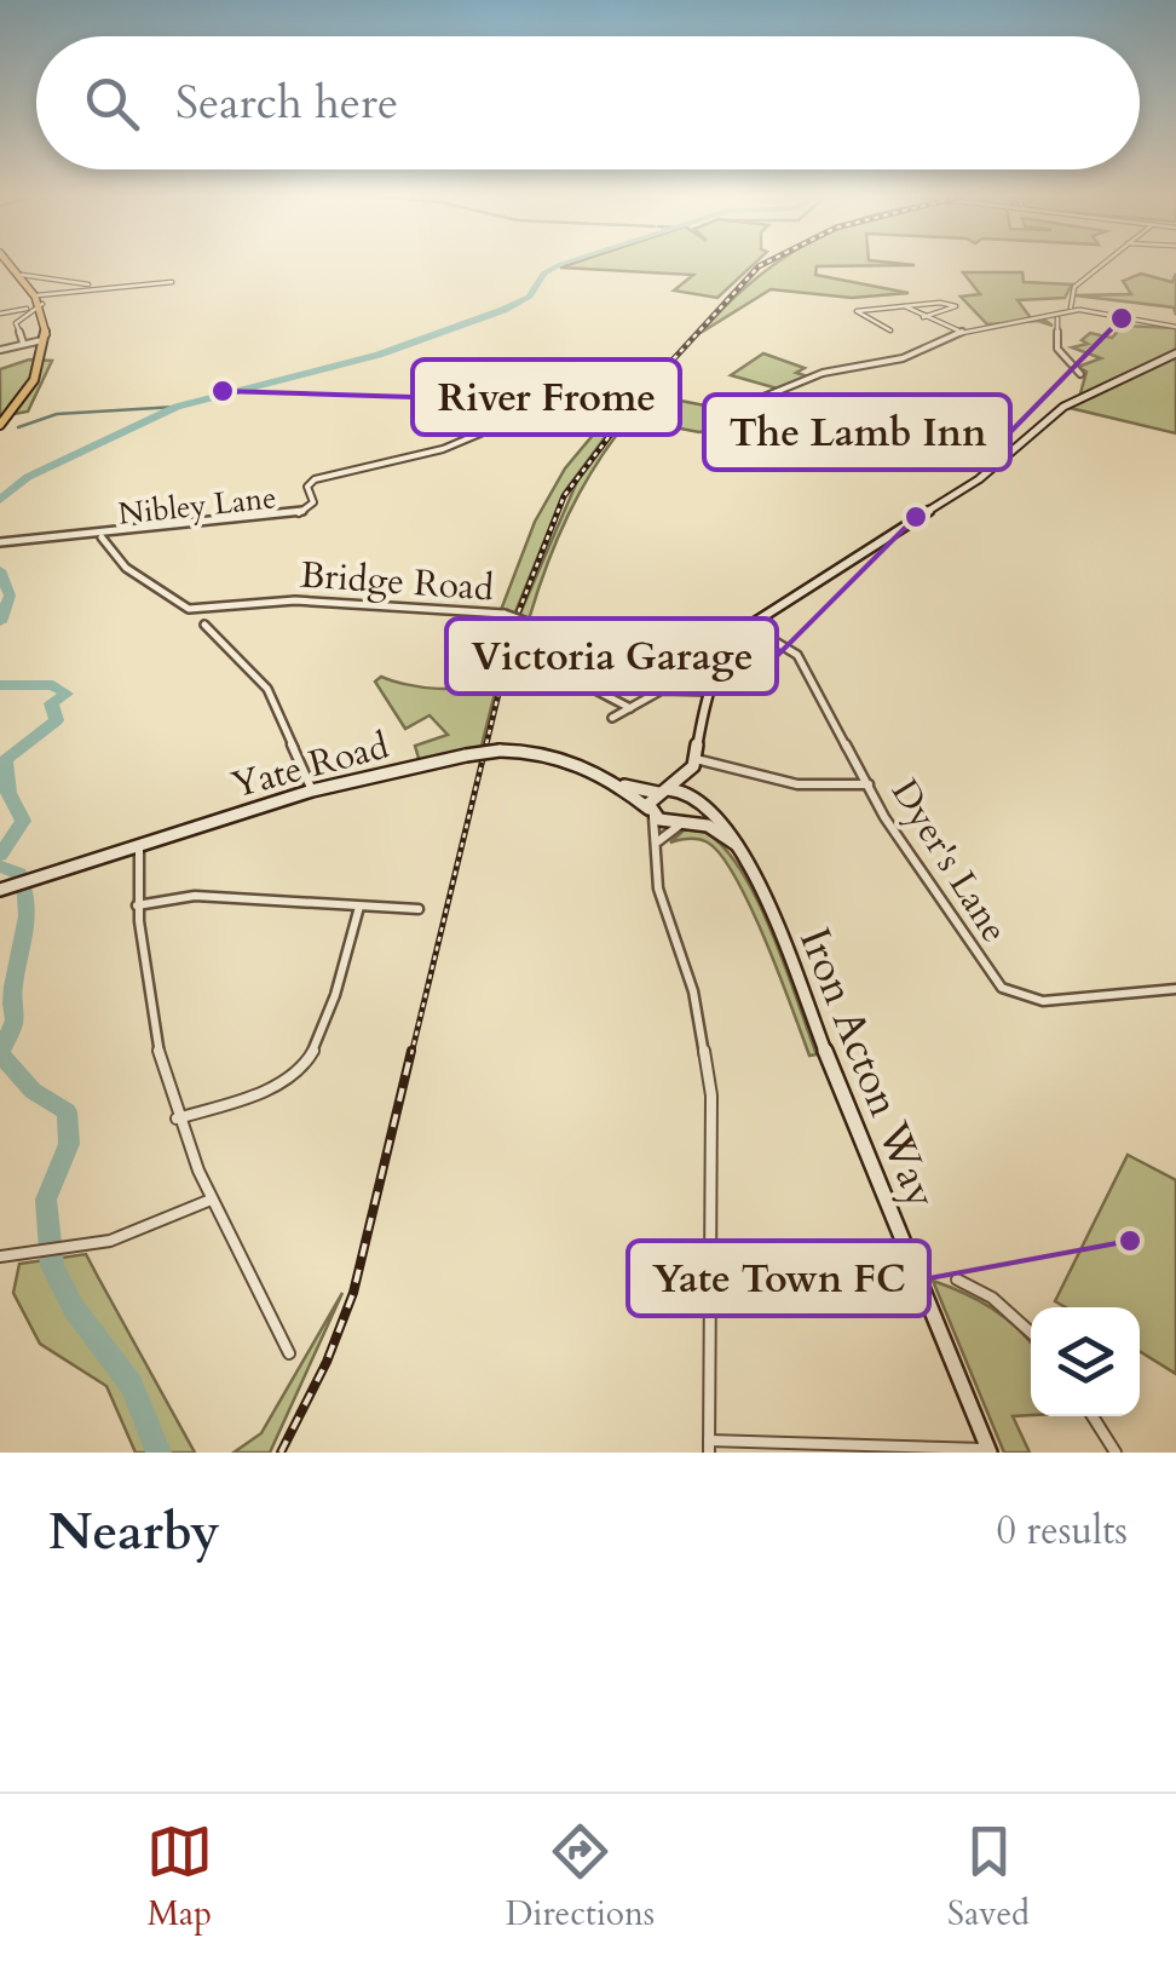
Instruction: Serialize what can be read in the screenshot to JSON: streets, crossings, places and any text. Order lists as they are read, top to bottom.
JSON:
{
  "streets": {
    "main road": ["Yate Road", "Iron Acton Way"],
    "street": ["Nibley Lane", "Bridge Road", "Dyer's Lane"]
  },
  "crossings": [
    ["Nibley Lane", "Bridge Road"],
    ["Yate Road", "Iron Acton Way"]
  ],
  "places": [
    "The Lamb Inn",
    "River Frome",
    "Victoria Garage",
    "Yate Town FC"
  ],
  "page": {
    "search": "Search here",
    "heading": ["Nearby", "0 results"],
    "nav": ["Map", "Directions", "Saved"]
  }
}
